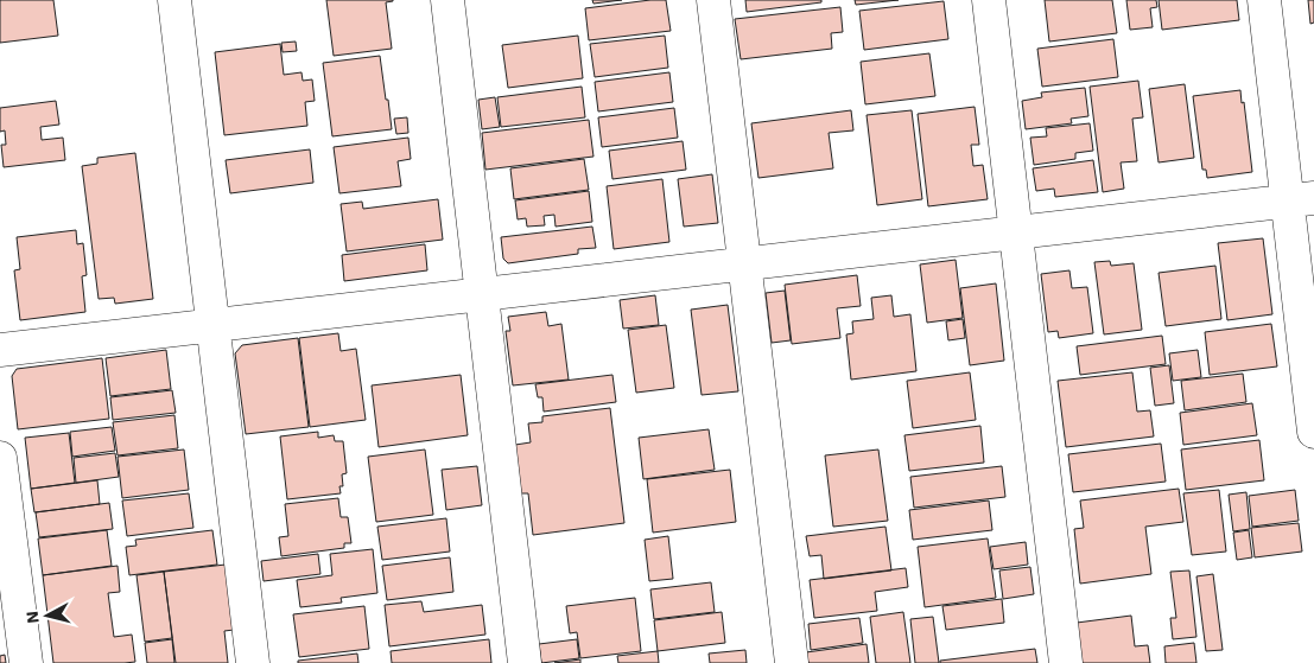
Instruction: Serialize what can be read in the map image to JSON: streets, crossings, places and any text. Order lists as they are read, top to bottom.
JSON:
{
  "north": "left"
}
